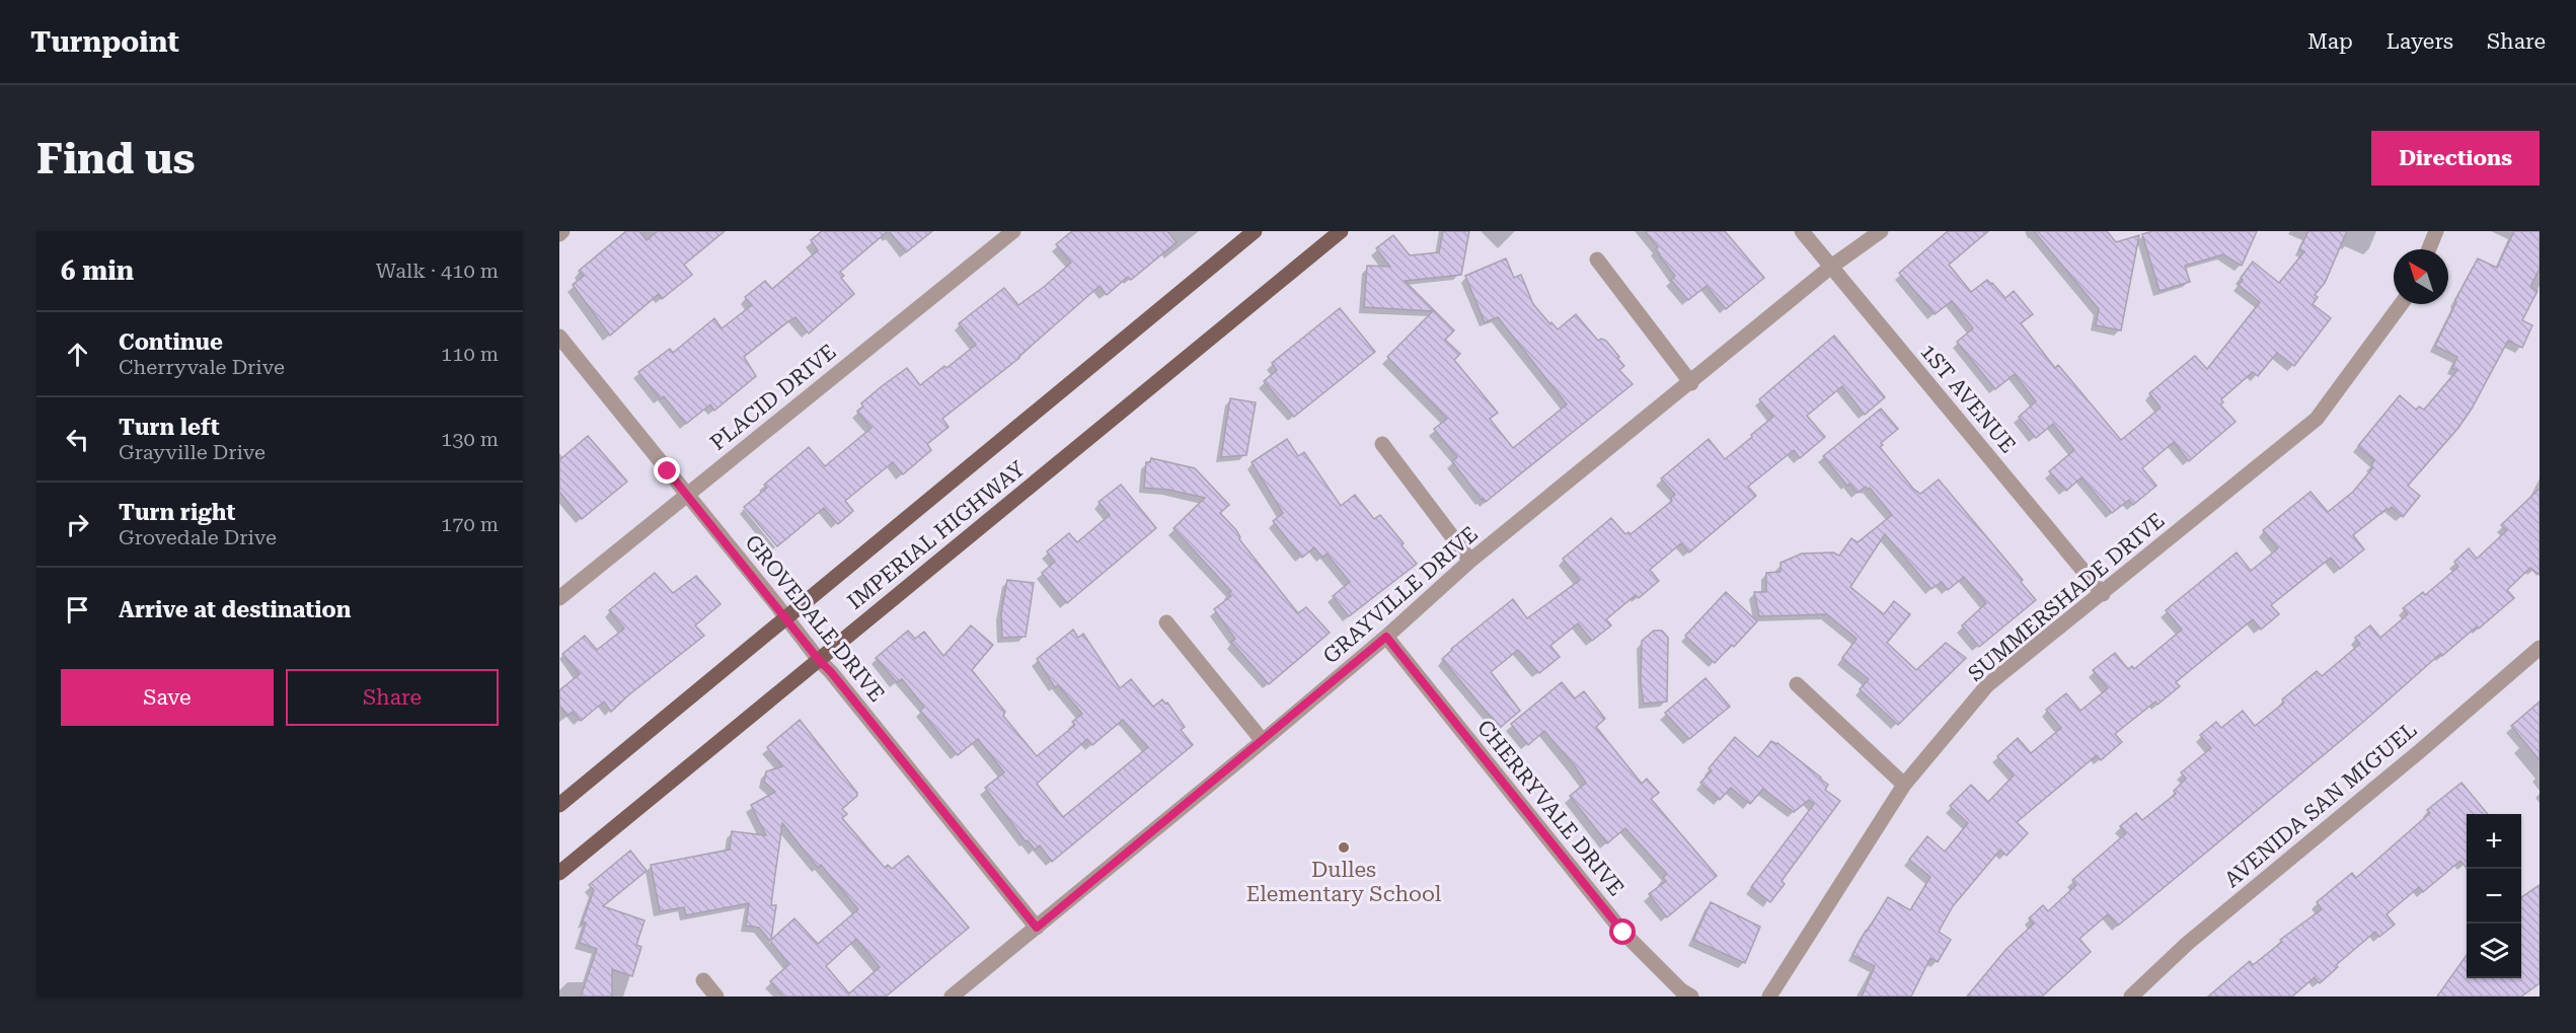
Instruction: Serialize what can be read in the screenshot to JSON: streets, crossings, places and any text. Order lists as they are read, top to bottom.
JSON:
{
  "streets": {
    "main road": ["IMPERIAL HIGHWAY"],
    "street": [
      "PLACID DRIVE",
      "1ST AVENUE",
      "GRAYVILLE DRIVE",
      "SUMMERSHADE DRIVE",
      "GROVEDALE DRIVE",
      "AVENIDA SAN MIGUEL",
      "CHERRYVALE DRIVE"
    ]
  },
  "crossings": [
    ["PLACID DRIVE", "GROVEDALE DRIVE"],
    ["1ST AVENUE", "GRAYVILLE DRIVE"],
    ["1ST AVENUE", "SUMMERSHADE DRIVE"],
    ["IMPERIAL HIGHWAY", "GROVEDALE DRIVE"],
    ["GRAYVILLE DRIVE", "GROVEDALE DRIVE"],
    ["GRAYVILLE DRIVE", "CHERRYVALE DRIVE"]
  ],
  "places": ["Dulles Elementary School"],
  "north": "top left",
  "page": {
    "header": "Turnpoint",
    "nav": ["Map", "Layers", "Share"],
    "buttons": [
      "Directions",
      ["Save", "Share"]
    ],
    "title": "Find us",
    "heading": ["6 min", "Walk · 410 m"],
    "list": [
      ["Continue", "Cherryvale Drive", "110 m"],
      ["Turn left", "Grayville Drive", "130 m"],
      ["Turn right", "Grovedale Drive", "170 m"],
      "Arrive at destination"
    ],
    "map_buttons": ["+", "−"]
  }
}
